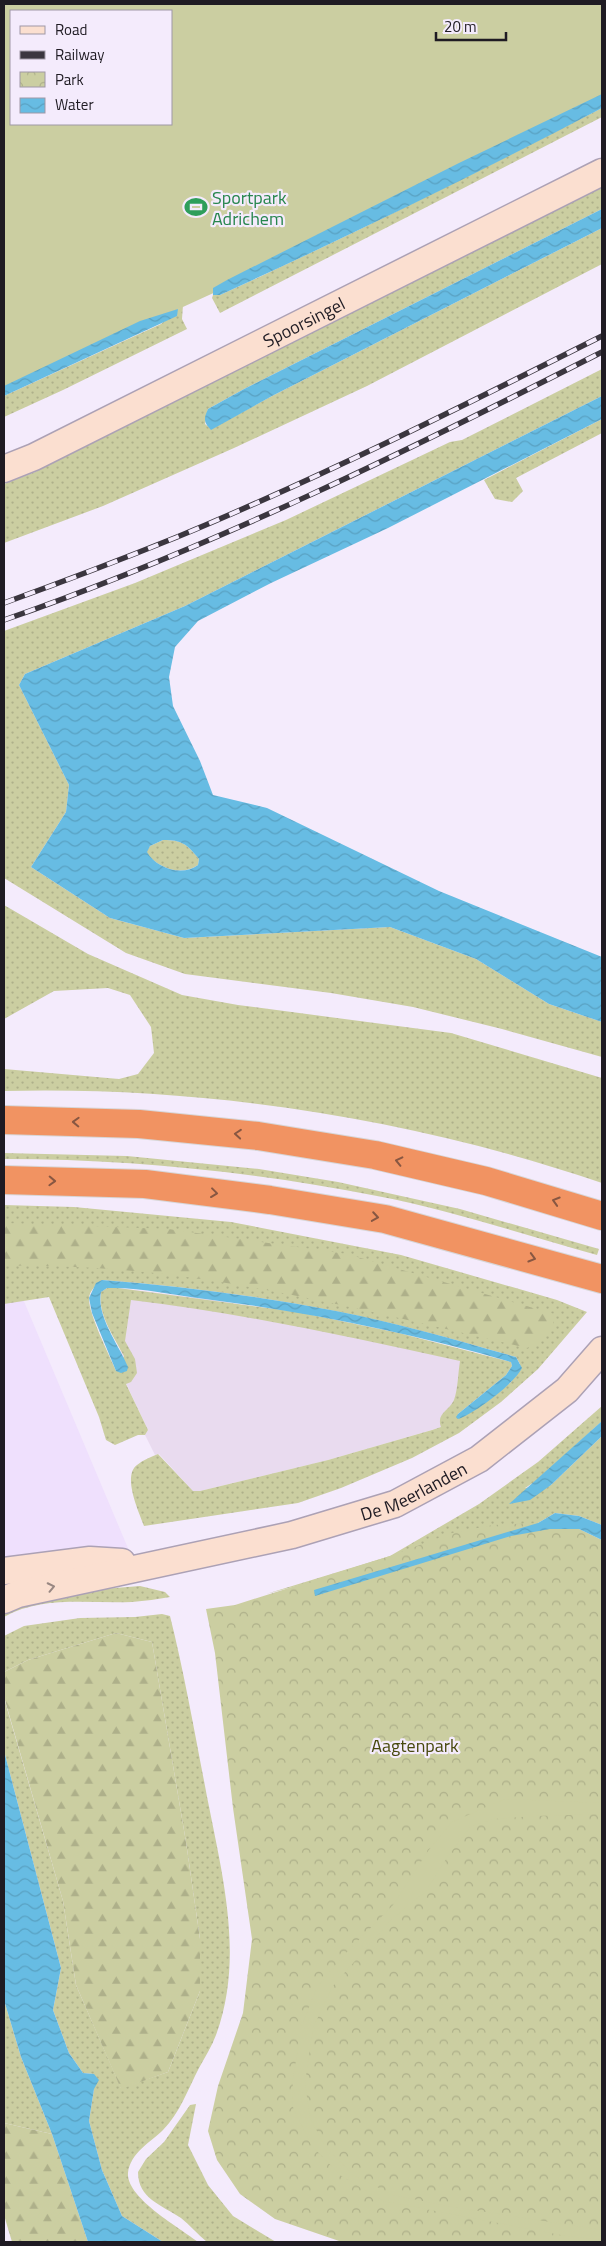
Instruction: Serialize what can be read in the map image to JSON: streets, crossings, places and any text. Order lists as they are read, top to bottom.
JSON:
{
  "streets": {
    "main road": ["Spoorsingel", "De Meerlanden"]
  },
  "parks": ["Aagtenpark"],
  "places": {
    "sports": ["Sportpark Adrichem"]
  },
  "legend": [
    "Road",
    "Railway",
    "Park",
    "Water"
  ],
  "scale_bar": "20 m"
}
